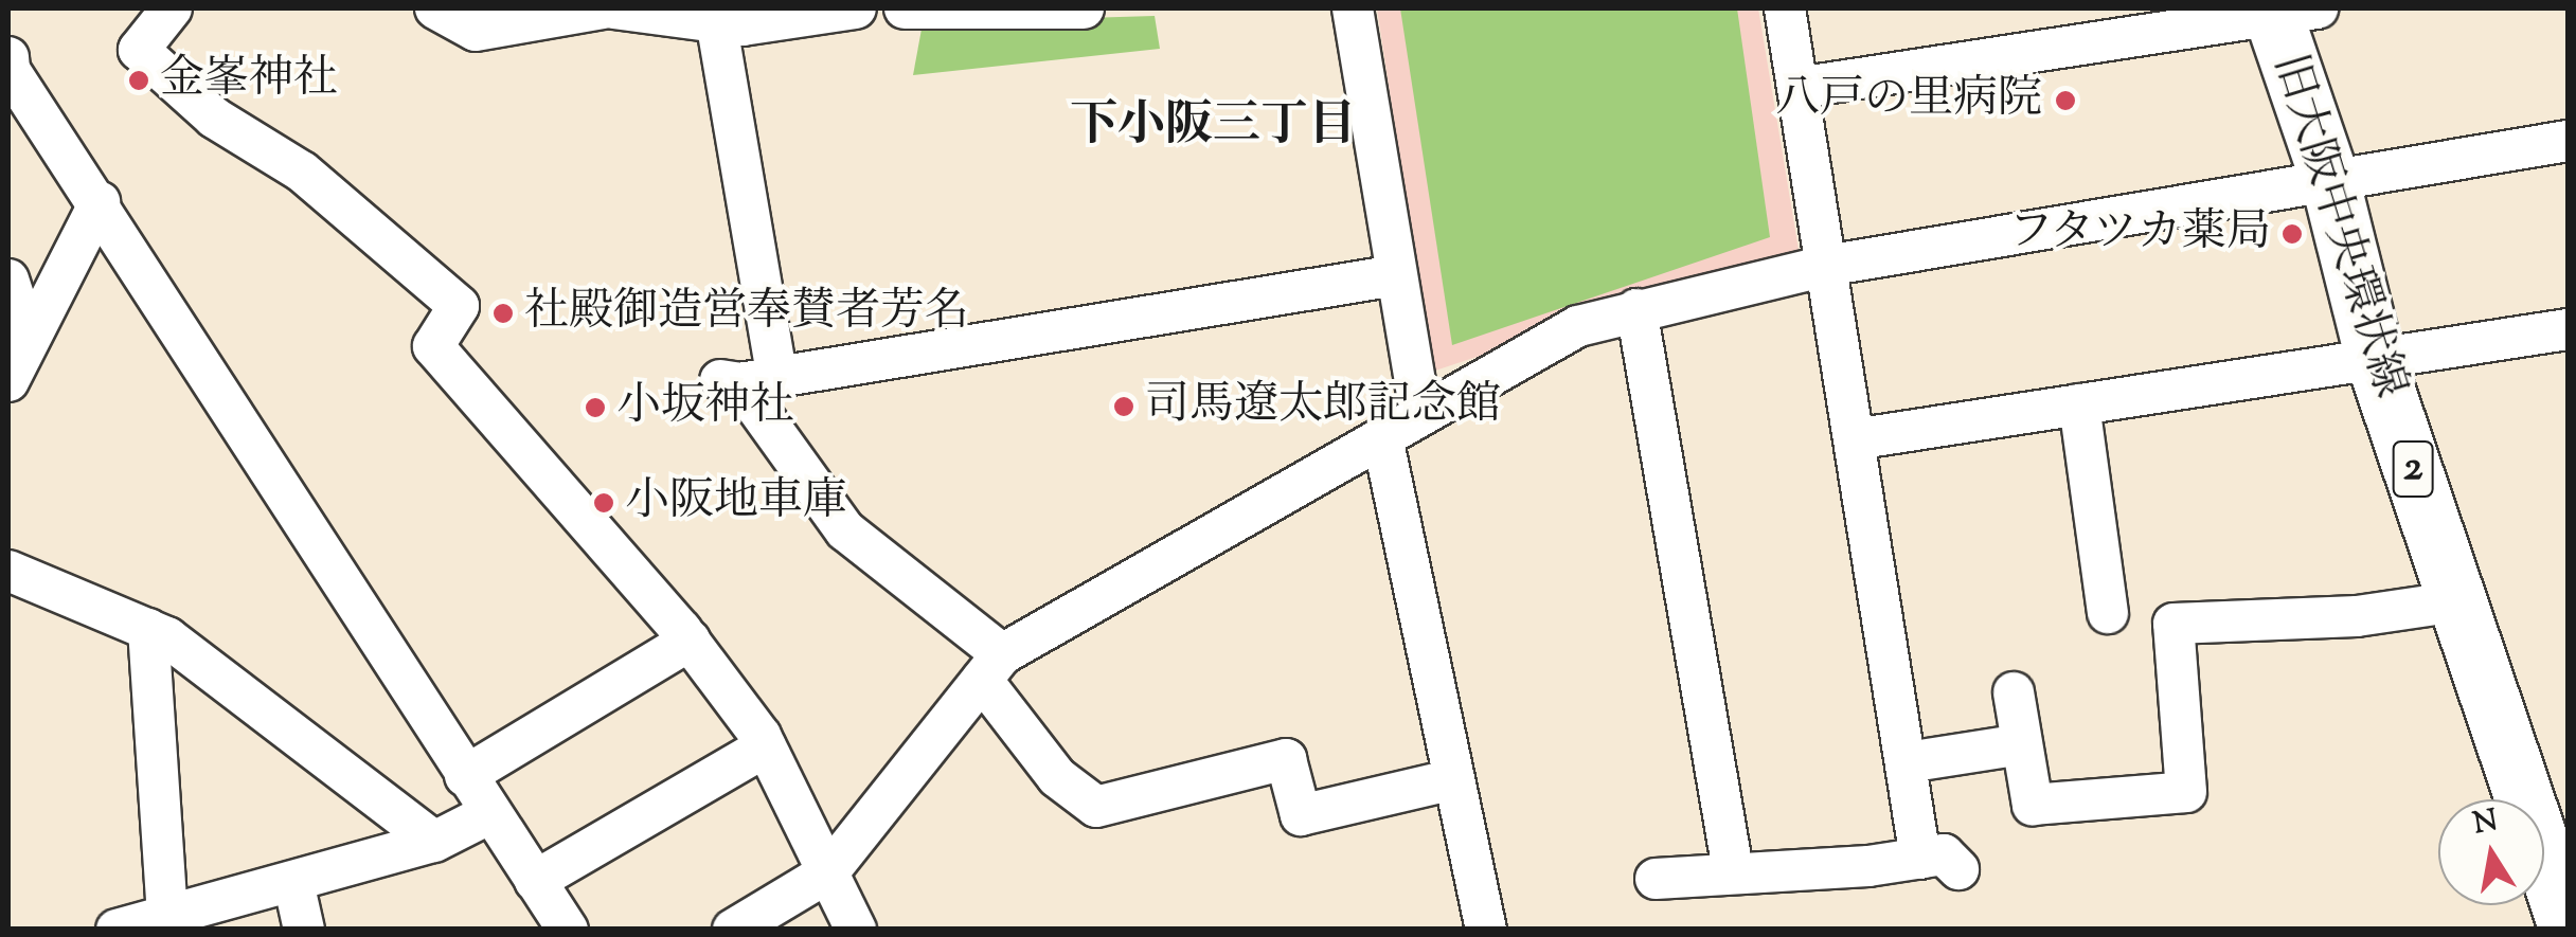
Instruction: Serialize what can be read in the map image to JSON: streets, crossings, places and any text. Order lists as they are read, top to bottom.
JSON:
{
  "streets": {
    "main road": ["旧大阪中央環状線", "2"]
  },
  "districts": ["下小阪三丁目"],
  "places": [
    "金峯神社",
    "八戸の里病院",
    "フタツカ薬局",
    "社殿御造営奉賛者芳名",
    "司馬遼太郎記念館",
    "小坂神社",
    "小阪地車庫"
  ],
  "north": "top"
}
